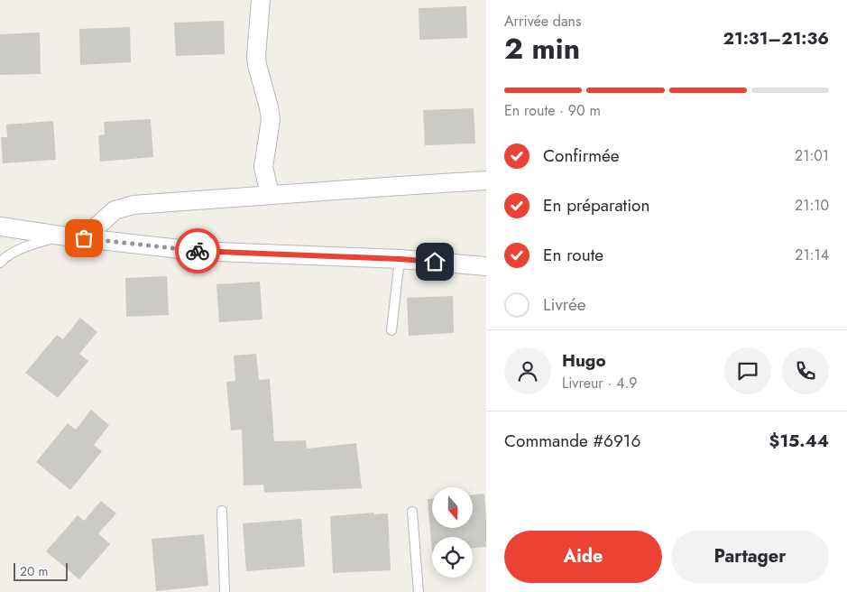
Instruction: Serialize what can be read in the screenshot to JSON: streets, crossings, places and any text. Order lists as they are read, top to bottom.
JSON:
{
  "scale_bar": "20 m",
  "north": "bottom",
  "page": {
    "heading": ["2 min", "Arrivée dans", "21:31–21:36"],
    "panel": [
      "Hugo",
      "Livreur · 4.9",
      "Commande #6916",
      "$15.44"
    ],
    "bar": "En route · 90 m",
    "list": [
      ["Confirmée", "21:01"],
      ["En préparation", "21:10"],
      ["En route", "21:14"],
      "Livrée"
    ],
    "buttons": ["Aide", "Partager"],
    "scale": "20 m"
  }
}
